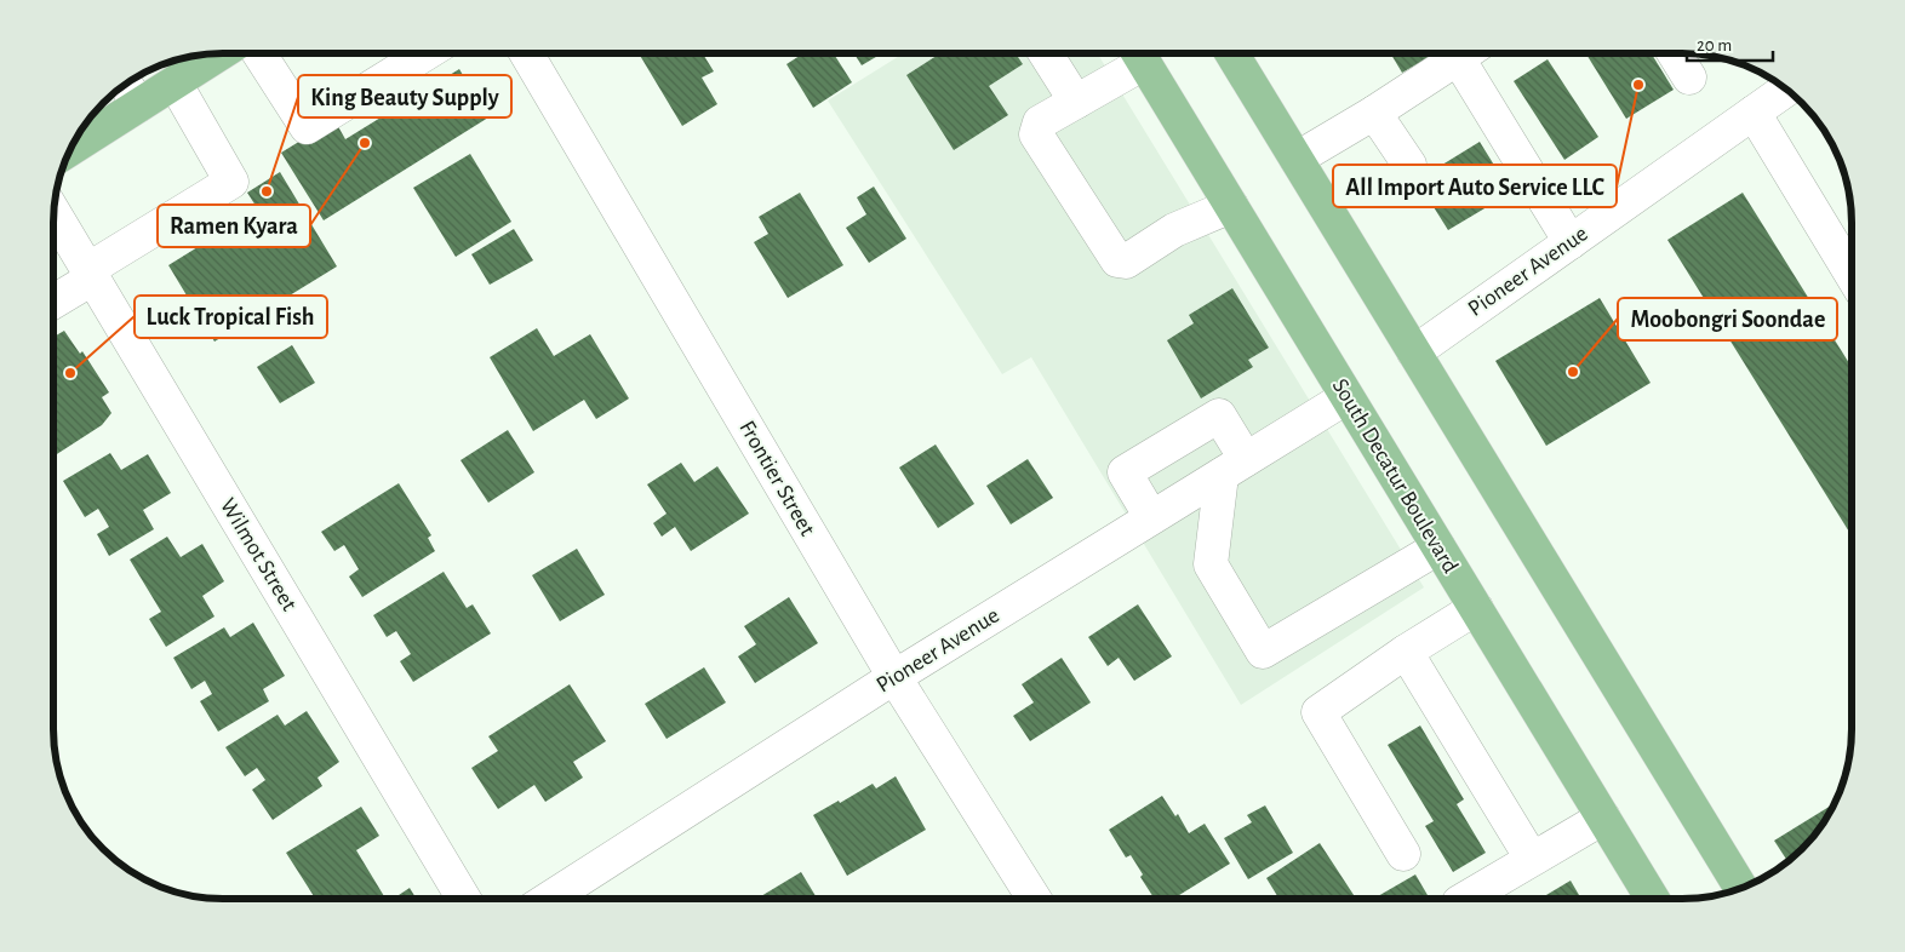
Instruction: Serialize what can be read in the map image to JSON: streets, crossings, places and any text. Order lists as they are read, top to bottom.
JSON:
{
  "streets": {
    "main road": ["South Decatur Boulevard"],
    "street": ["Pioneer Avenue", "Frontier Street", "Wilmot Street"]
  },
  "crossings": [
    ["Pioneer Avenue", "South Decatur Boulevard"],
    ["Pioneer Avenue", "Frontier Street"]
  ],
  "places": [
    "All Import Auto Service LLC",
    "Ramen Kyara",
    "King Beauty Supply",
    "Moobongri Soondae",
    "Luck Tropical Fish"
  ],
  "scale_bar": "20 m"
}
